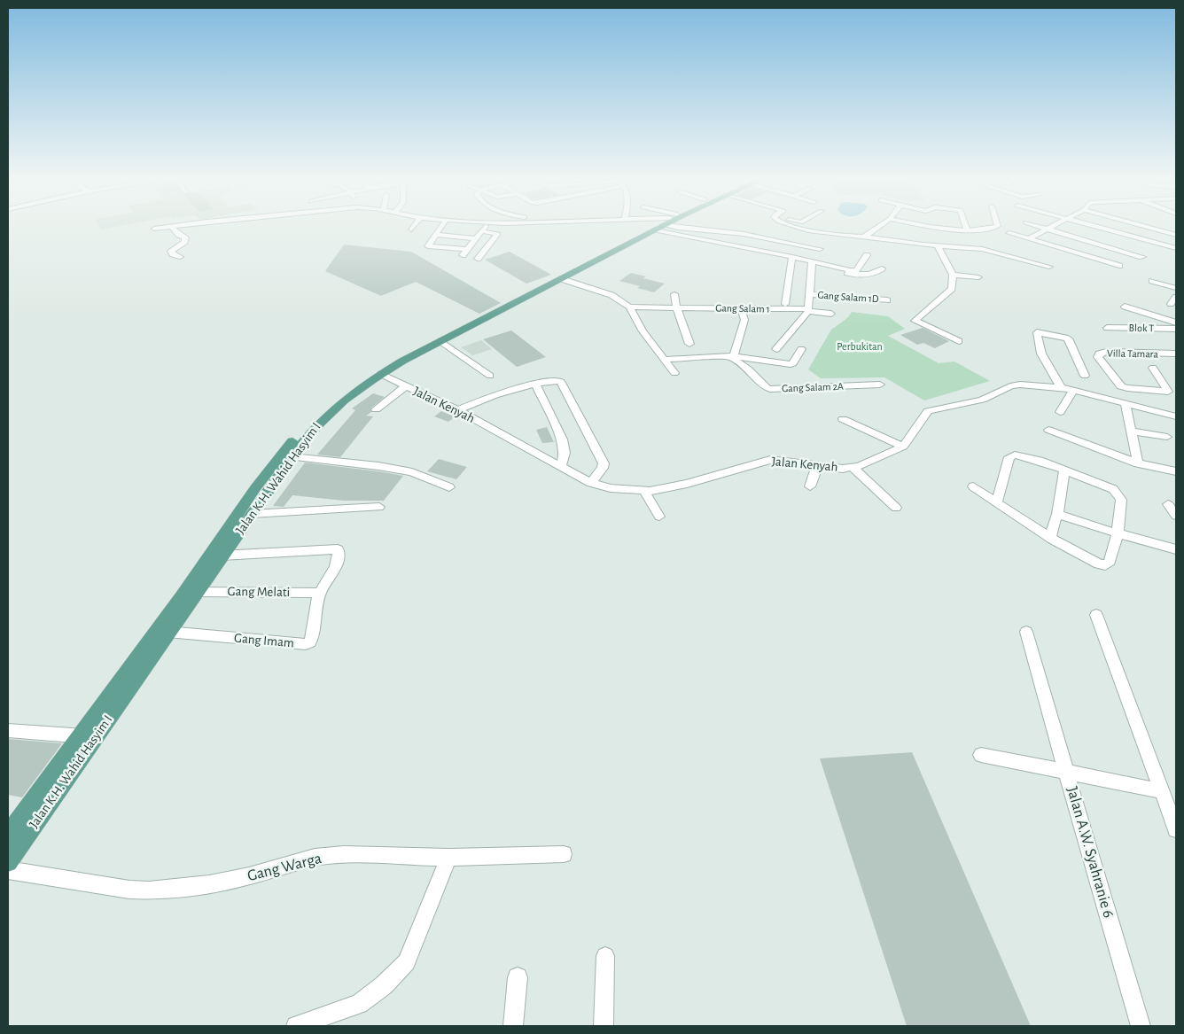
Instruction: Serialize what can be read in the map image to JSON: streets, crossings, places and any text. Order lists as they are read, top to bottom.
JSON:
{
  "streets": {
    "main road": ["Jalan K.H. Wahid Hasyim I"],
    "street": [
      "Gang Salam 1D",
      "Gang Salam 1",
      "Blok T",
      "Villa Tamara",
      "Gang Salam 2A",
      "Jalan Kenyah",
      "Gang Melati",
      "Gang Imam",
      "Jalan A.W. Syahranie 6",
      "Gang Warga"
    ]
  },
  "crossings": [
    ["Jalan Kenyah", "Jalan K.H. Wahid Hasyim I"],
    ["Jalan K.H. Wahid Hasyim I", "Gang Melati"],
    ["Jalan K.H. Wahid Hasyim I", "Gang Imam"],
    ["Gang Melati", "Gang Imam"]
  ],
  "parks": ["Perbukitan"]
}
